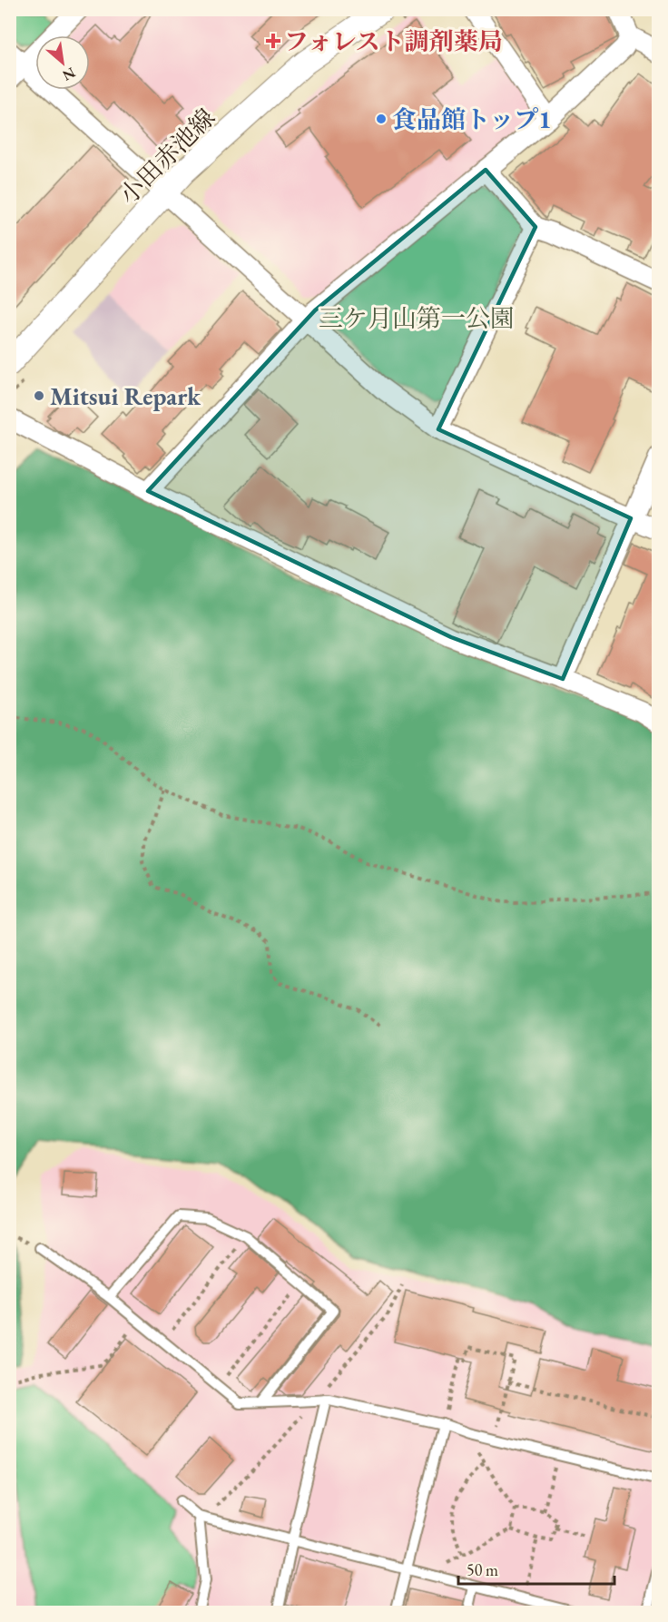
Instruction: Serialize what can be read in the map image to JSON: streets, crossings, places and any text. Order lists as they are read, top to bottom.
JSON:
{
  "streets": {
    "street": ["小田赤池線"]
  },
  "parks": ["三ケ月山第一公園"],
  "places": {
    "health": ["フォレスト調剤薬局"],
    "other": ["食品館トップ1", "Mitsui Repark"]
  },
  "scale_bar": "50 m",
  "north": "bottom right"
}
